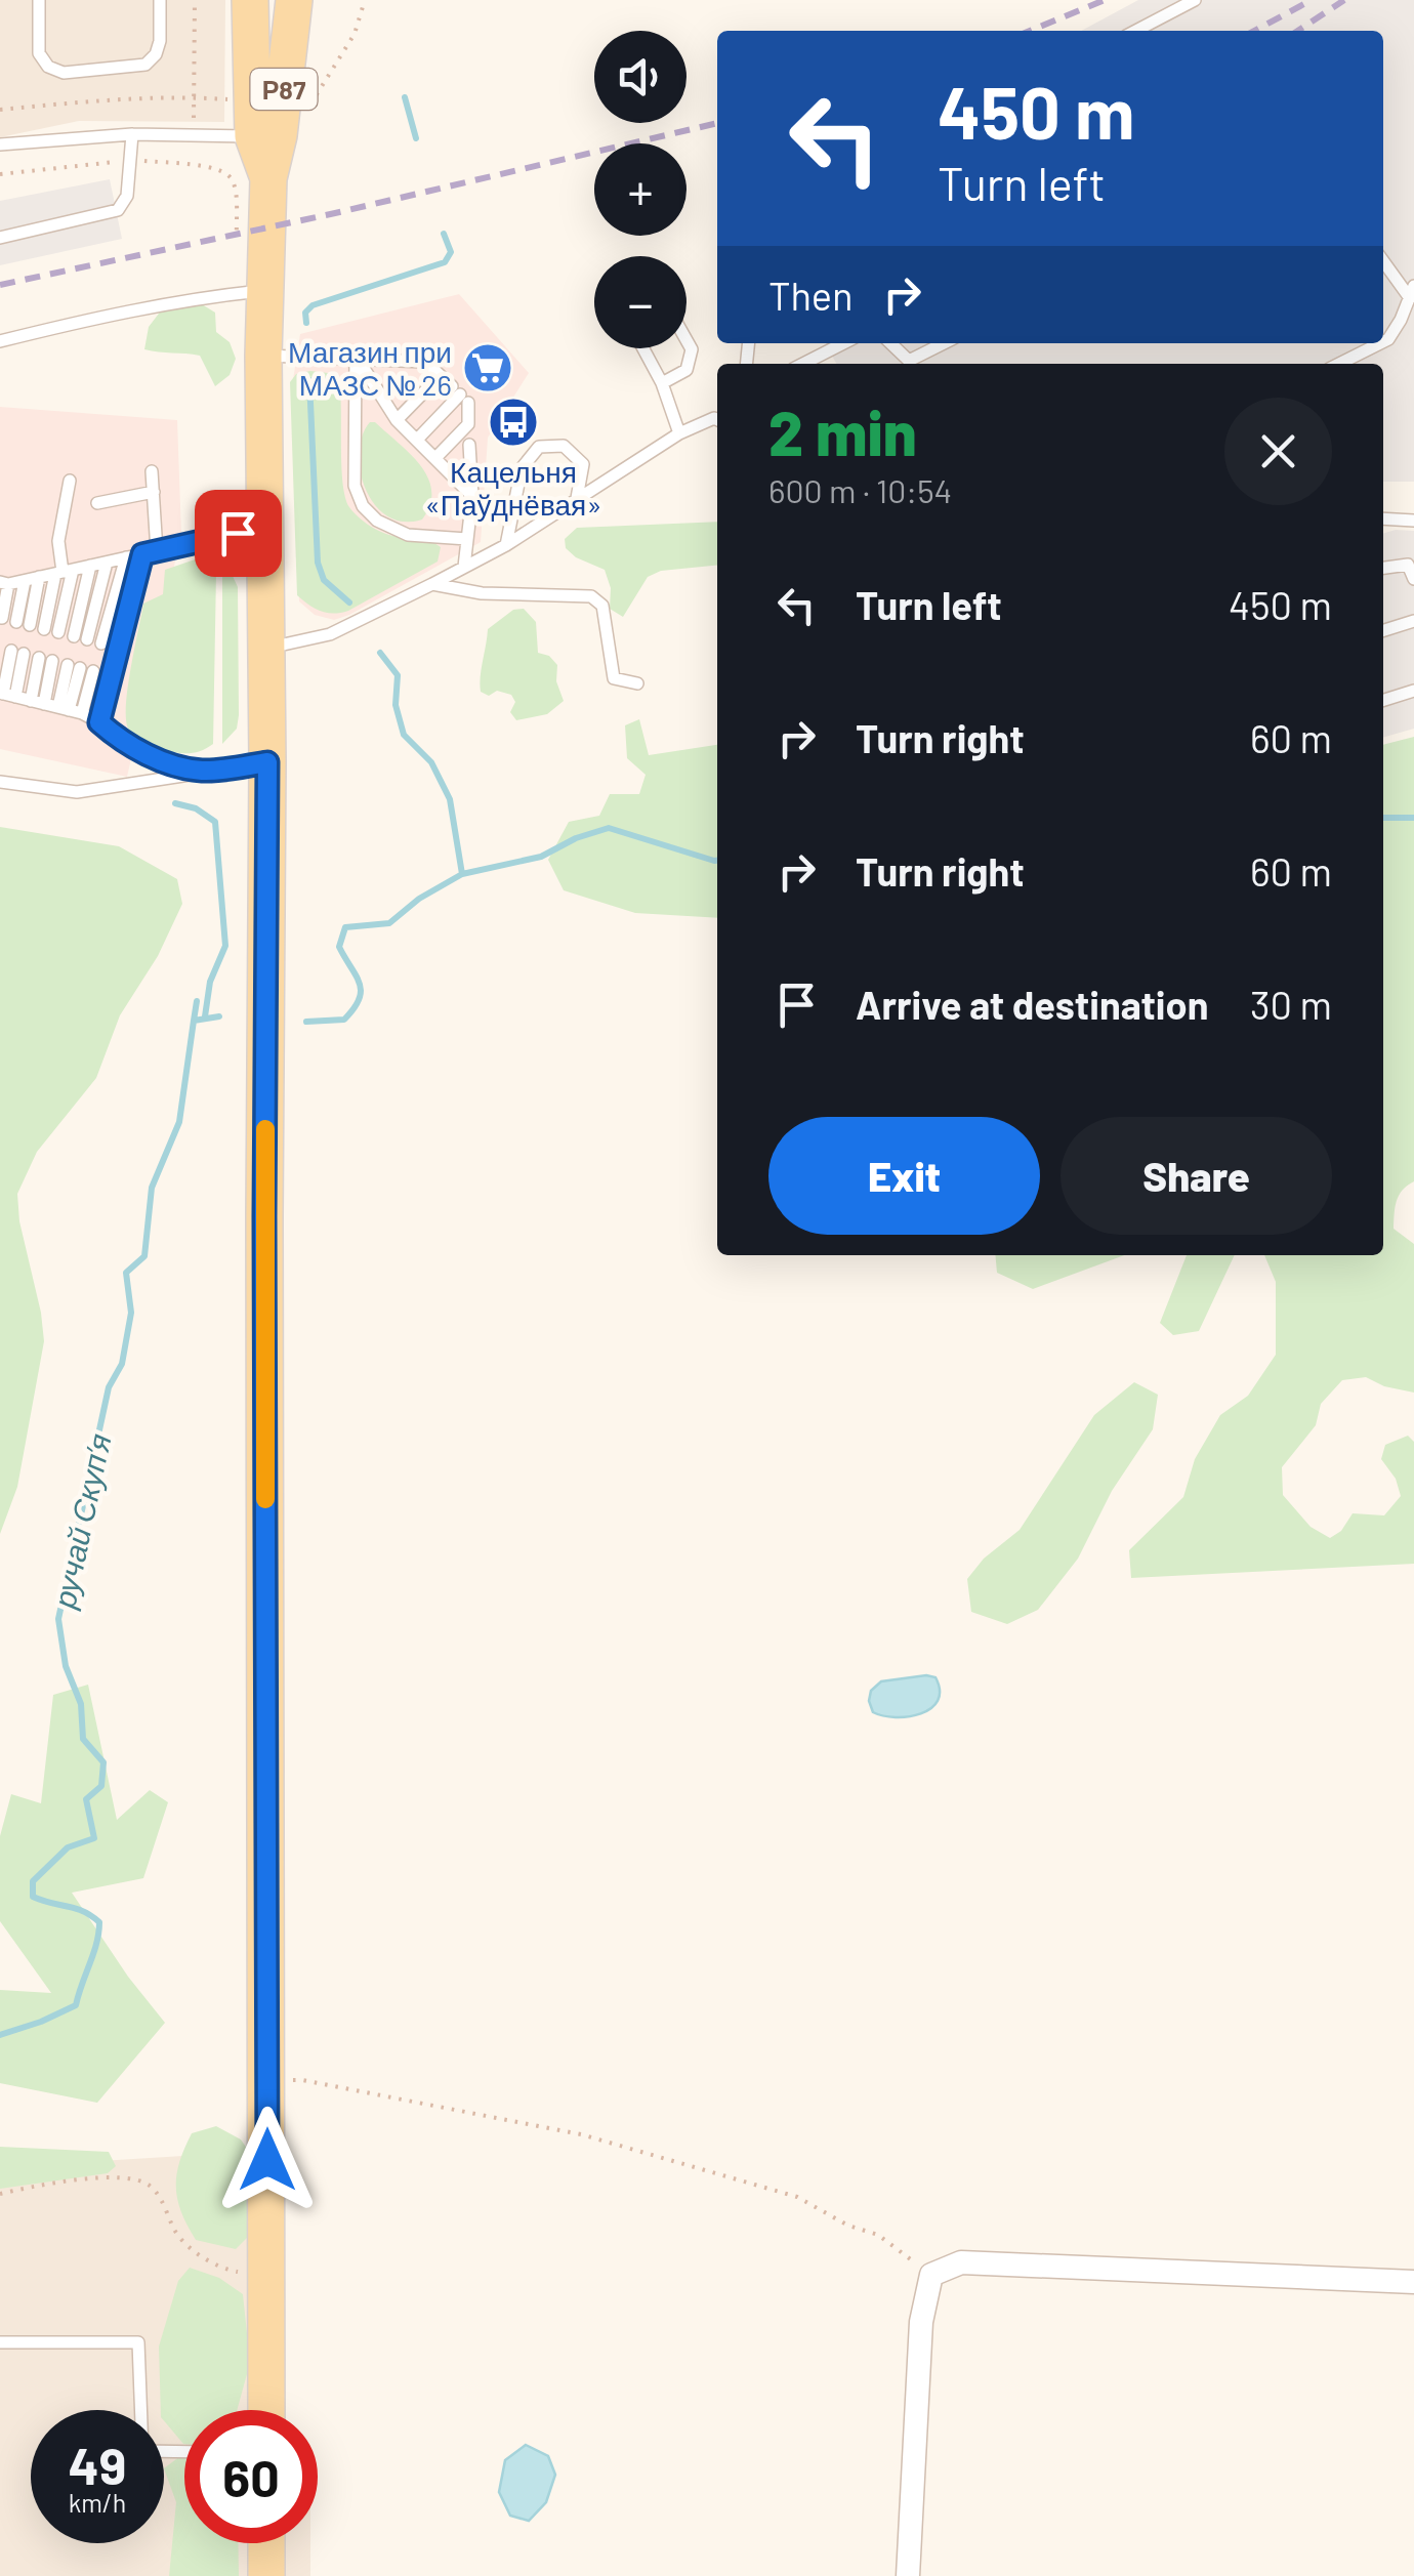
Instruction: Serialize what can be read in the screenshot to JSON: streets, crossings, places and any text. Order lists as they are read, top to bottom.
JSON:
{
  "streets": {
    "main road": ["Р87"]
  },
  "water": ["ручай Скупʼя"],
  "places": {
    "supermarket": ["Магазин при МАЗС № 26"],
    "bus stop": ["Кацельня «Паўднёвая»"]
  },
  "page": {
    "map_buttons": ["+", "−"],
    "turn": ["450 m", "Turn left"],
    "then": "Then",
    "heading": ["2 min", "600 m · 10:54"],
    "list": [
      {
        "name": "Turn left",
        "value": "450 m"
      },
      {
        "name": "Turn right",
        "value": "60 m"
      },
      {
        "name": "Turn right",
        "value": "60 m"
      },
      {
        "name": "Arrive at destination",
        "value": "30 m"
      }
    ],
    "buttons": ["Exit", "Share"],
    "speed": "49 km/h",
    "limit": "60"
  }
}
